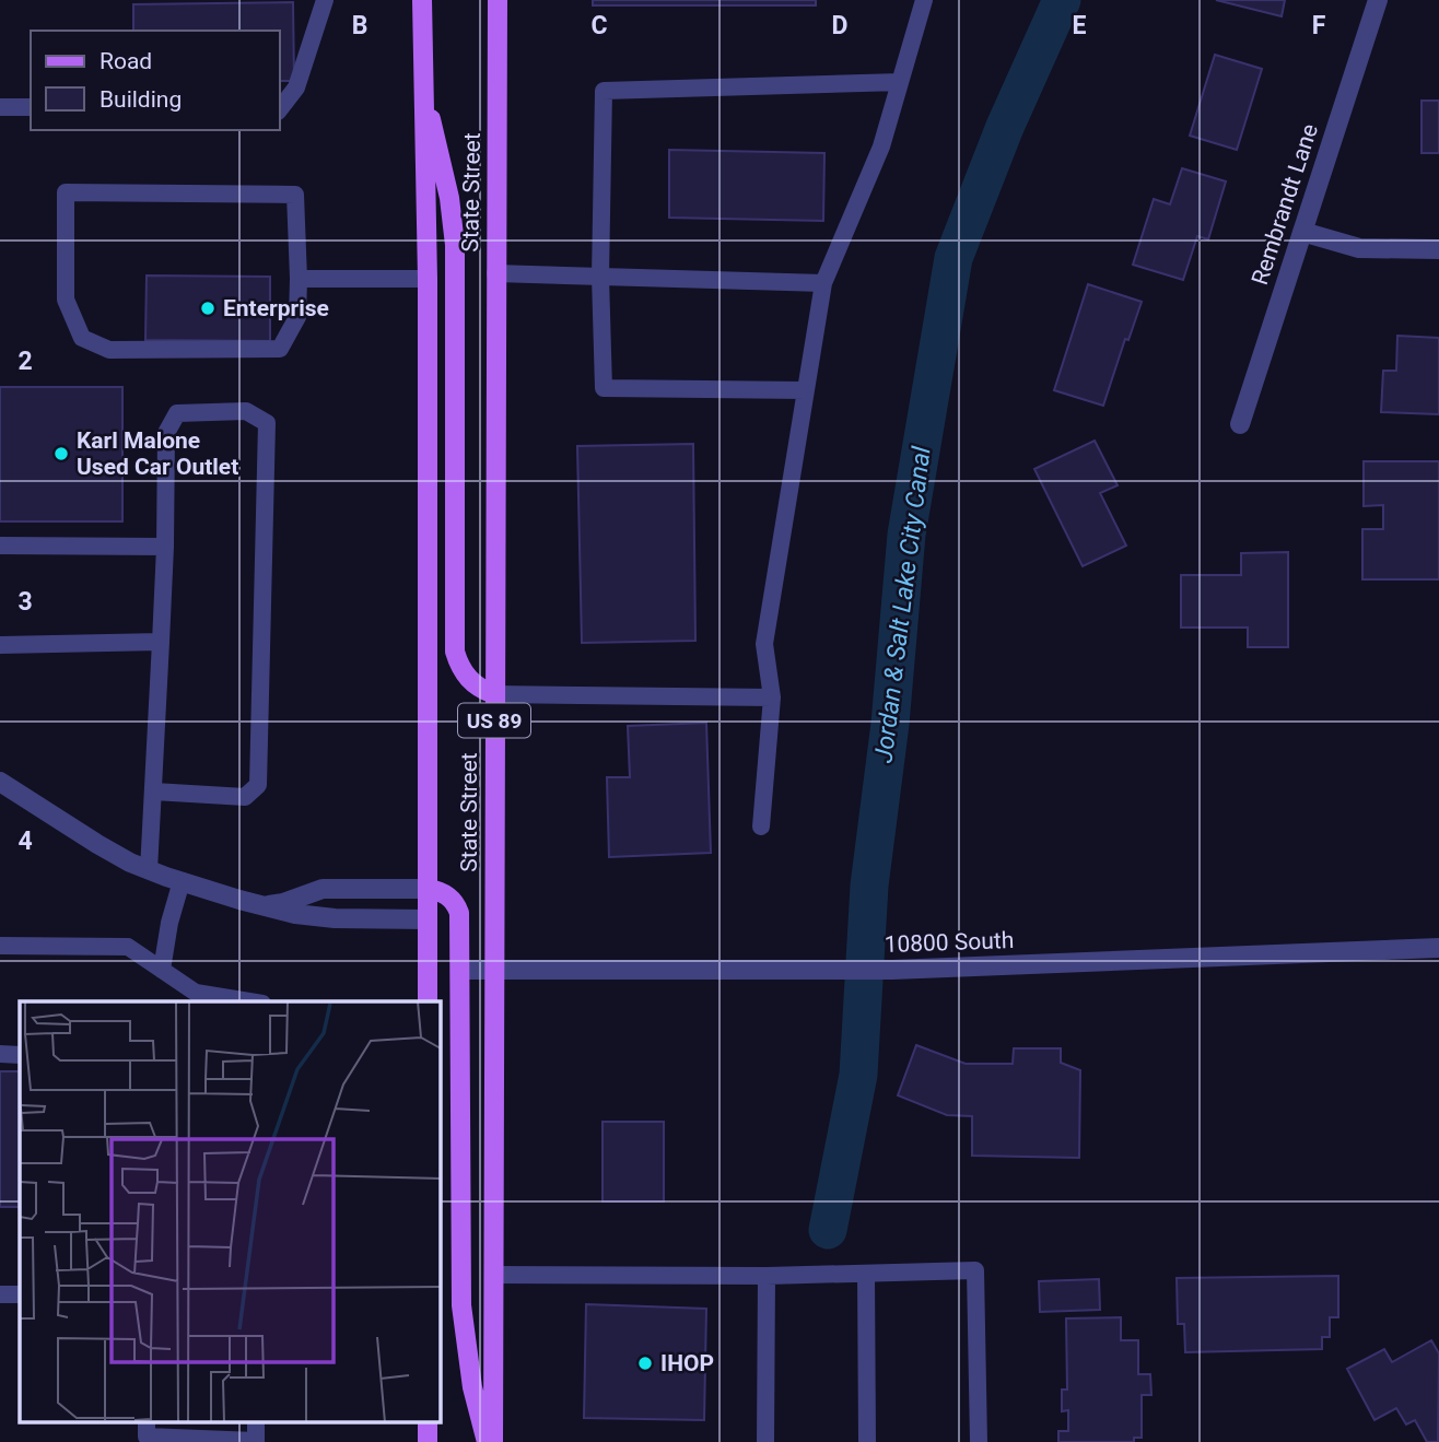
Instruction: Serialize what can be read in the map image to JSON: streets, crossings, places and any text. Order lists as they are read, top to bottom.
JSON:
{
  "streets": {
    "main road": ["State Street", "US 89"],
    "street": ["Rembrandt Lane", "10800 South"]
  },
  "crossings": [
    ["State Street", "10800 South"]
  ],
  "water": ["Jordan & Salt Lake City Canal"],
  "places": ["Enterprise", "Karl Malone Used Car Outlet", "IHOP"],
  "legend": ["Road", "Building"],
  "grid": {
    "columns": [
      "B",
      "C",
      "D",
      "E",
      "F"
    ],
    "rows": ["2", "3", "4"]
  }
}
